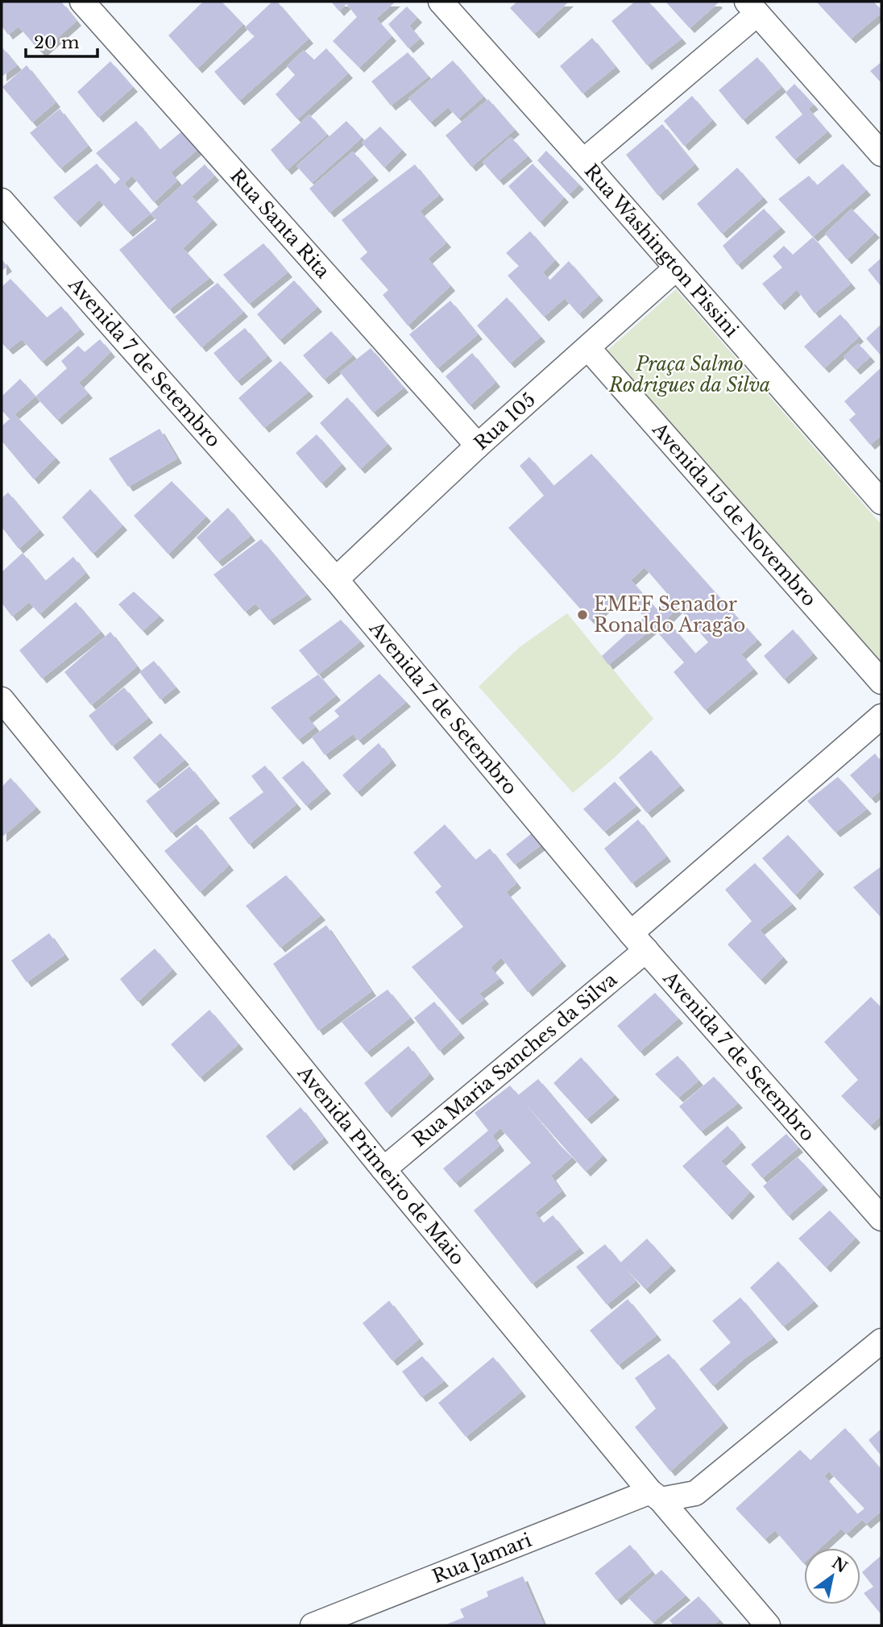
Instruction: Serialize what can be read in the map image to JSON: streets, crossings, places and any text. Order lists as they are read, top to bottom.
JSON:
{
  "streets": {
    "street": [
      "Rua Santa Rita",
      "Rua Washington Pissini",
      "Avenida 7 de Setembro",
      "Rua 105",
      "Avenida 15 de Novembro",
      "Rua Maria Sanches da Silva",
      "Avenida Primeiro de Maio",
      "Rua Jamari"
    ]
  },
  "crossings": [
    ["Rua Santa Rita", "Rua 105"],
    ["Rua Washington Pissini", "Rua 105"],
    ["Avenida 7 de Setembro", "Rua 105"],
    ["Avenida 7 de Setembro", "Rua Maria Sanches da Silva"],
    ["Rua 105", "Avenida 15 de Novembro"],
    ["Rua Maria Sanches da Silva", "Avenida Primeiro de Maio"],
    ["Avenida Primeiro de Maio", "Rua Jamari"]
  ],
  "parks": ["Praça Salmo Rodrigues da Silva"],
  "places": ["EMEF Senador Ronaldo Aragão"],
  "scale_bar": "20 m",
  "north": "top right"
}
